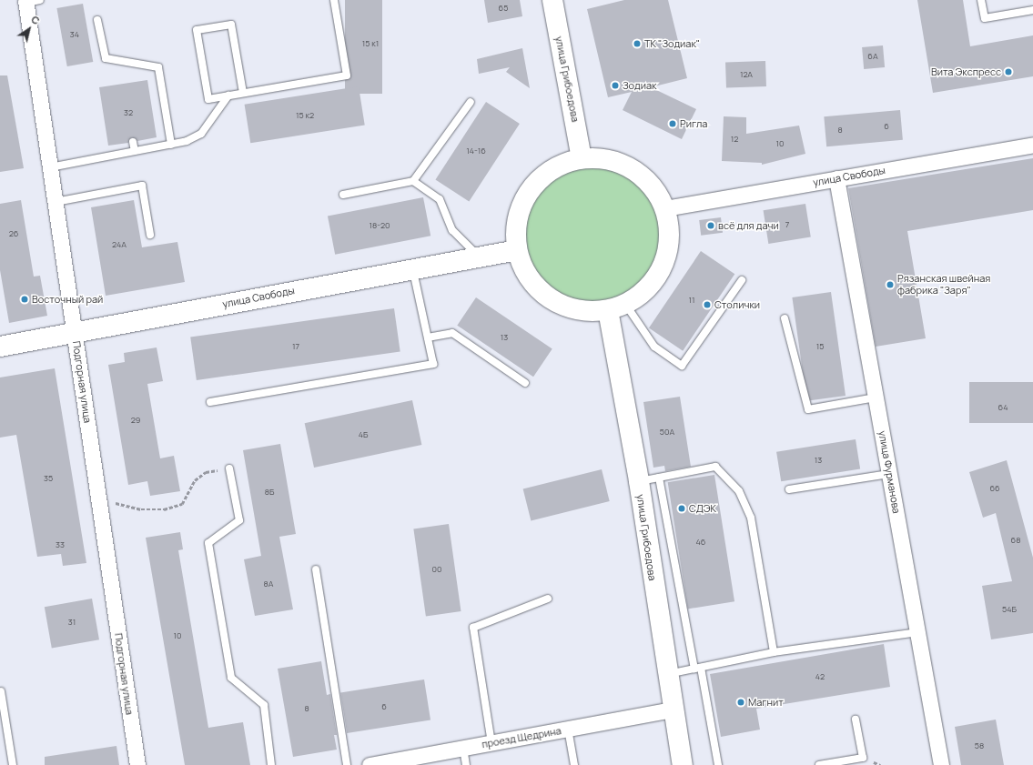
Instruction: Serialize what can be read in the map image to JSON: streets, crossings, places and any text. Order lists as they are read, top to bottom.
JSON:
{
  "streets": {
    "main road": ["улица Грибоедова", "улица Свободы"],
    "street": ["Подгорная улица", "улица Фурманова", "проезд Щедрина"]
  },
  "crossings": [
    ["улица Грибоедова", "проезд Щедрина"],
    ["улица Свободы", "Подгорная улица"],
    ["улица Свободы", "улица Фурманова"]
  ],
  "places": [
    "ТК \"Зодиак\"",
    "Вита Экспресс",
    "Зодиак",
    "Ригла",
    "всё для дачи",
    "Рязанская швейная фабрика \"Заря\"",
    "Восточный рай",
    "Столички",
    "СДЭК",
    "Магнит"
  ],
  "house_numbers": [
    "65",
    "34",
    "15 к1",
    "6А",
    "12А",
    "32",
    "15 к2",
    "6",
    "8",
    "12",
    "10",
    "14-16",
    "7",
    "18-20",
    "26",
    "24А",
    "11",
    "13",
    "17",
    "15",
    "64",
    "29",
    "50А",
    "4Б",
    "13",
    "35",
    "66",
    "8Б",
    "68",
    "46",
    "33",
    "00",
    "8А",
    "54Б",
    "31",
    "10",
    "42",
    "6",
    "8",
    "58"
  ],
  "north": "top right"
}
